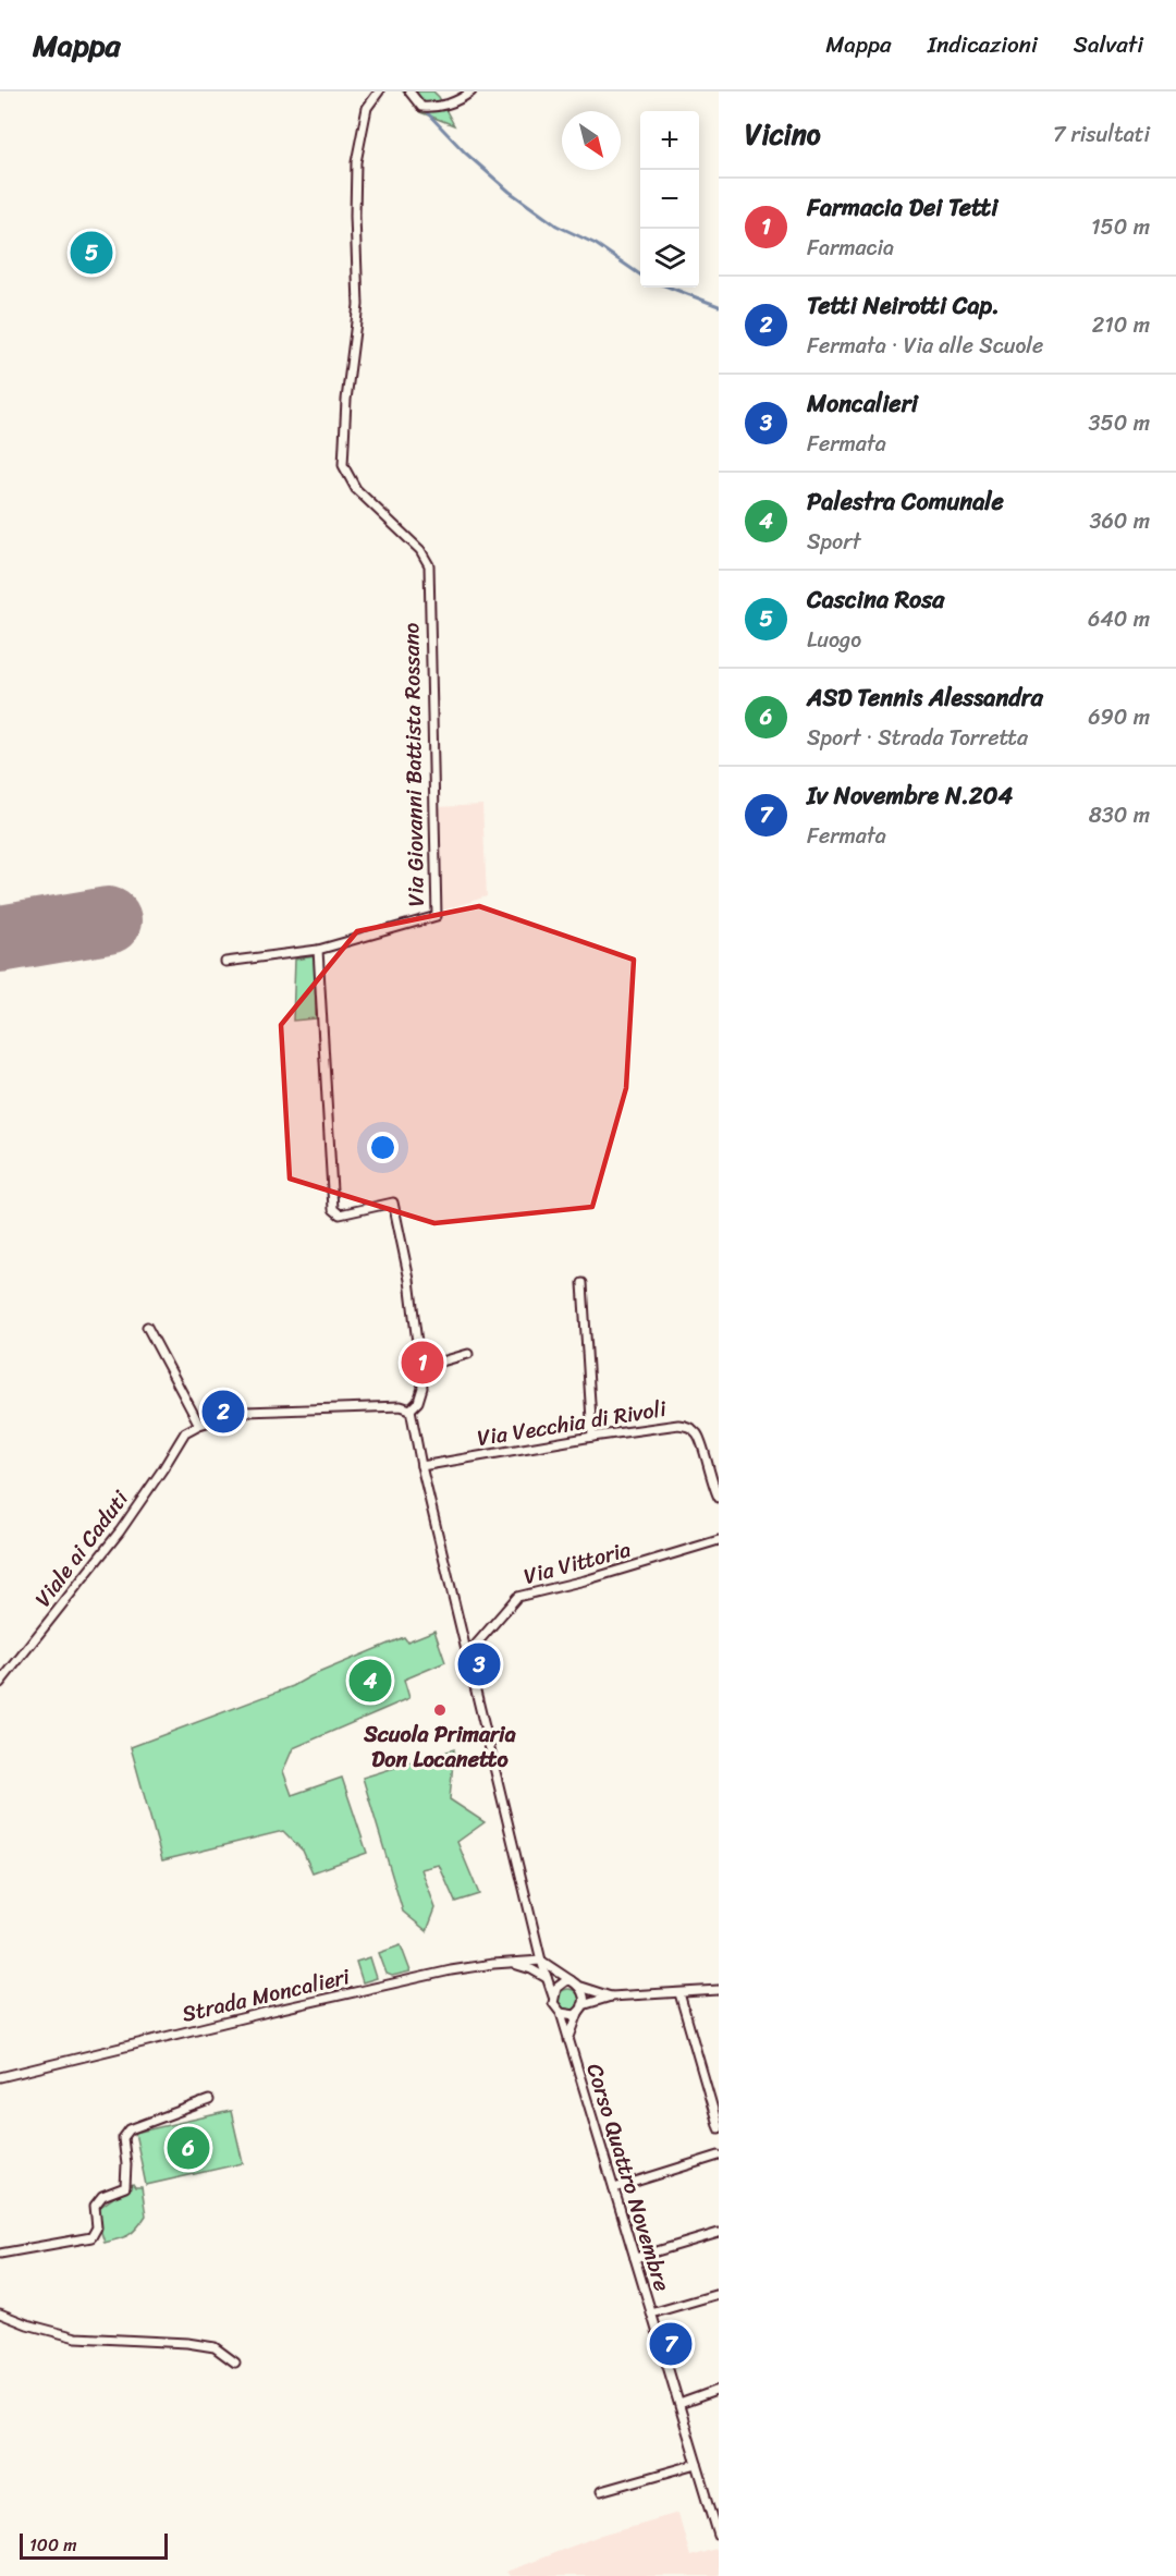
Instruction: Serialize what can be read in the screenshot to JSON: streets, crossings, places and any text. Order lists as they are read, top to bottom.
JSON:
{
  "streets": {
    "street": [
      "Via Giovanni Battista Rossano",
      "Via Vecchia di Rivoli",
      "Viale ai Caduti",
      "Via Vittoria",
      "Strada Moncalieri",
      "Corso Quattro Novembre"
    ]
  },
  "places": ["Scuola Primaria Don Locanetto"],
  "scale_bar": "100 m",
  "north": "bottom right",
  "page": {
    "header": "Mappa",
    "nav": ["Mappa", "Indicazioni", "Salvati"],
    "heading": ["Vicino", "7 risultati"],
    "map_buttons": ["+", "−"],
    "list": [
      {
        "mark": "1",
        "name": "Farmacia Dei Tetti",
        "note": "Farmacia",
        "value": "150 m"
      },
      {
        "mark": "2",
        "name": "Tetti Neirotti Cap.",
        "note": "Fermata · Via alle Scuole",
        "value": "210 m"
      },
      {
        "mark": "3",
        "name": "Moncalieri",
        "note": "Fermata",
        "value": "350 m"
      },
      {
        "mark": "4",
        "name": "Palestra Comunale",
        "note": "Sport",
        "value": "360 m"
      },
      {
        "mark": "5",
        "name": "Cascina Rosa",
        "note": "Luogo",
        "value": "640 m"
      },
      {
        "mark": "6",
        "name": "ASD Tennis Alessandra",
        "note": "Sport · Strada Torretta",
        "value": "690 m"
      },
      {
        "mark": "7",
        "name": "Iv Novembre N.204",
        "note": "Fermata",
        "value": "830 m"
      }
    ],
    "pins": [
      "5",
      "1",
      "2",
      "3",
      "4",
      "6",
      "7"
    ],
    "scale": "100 m"
  }
}
